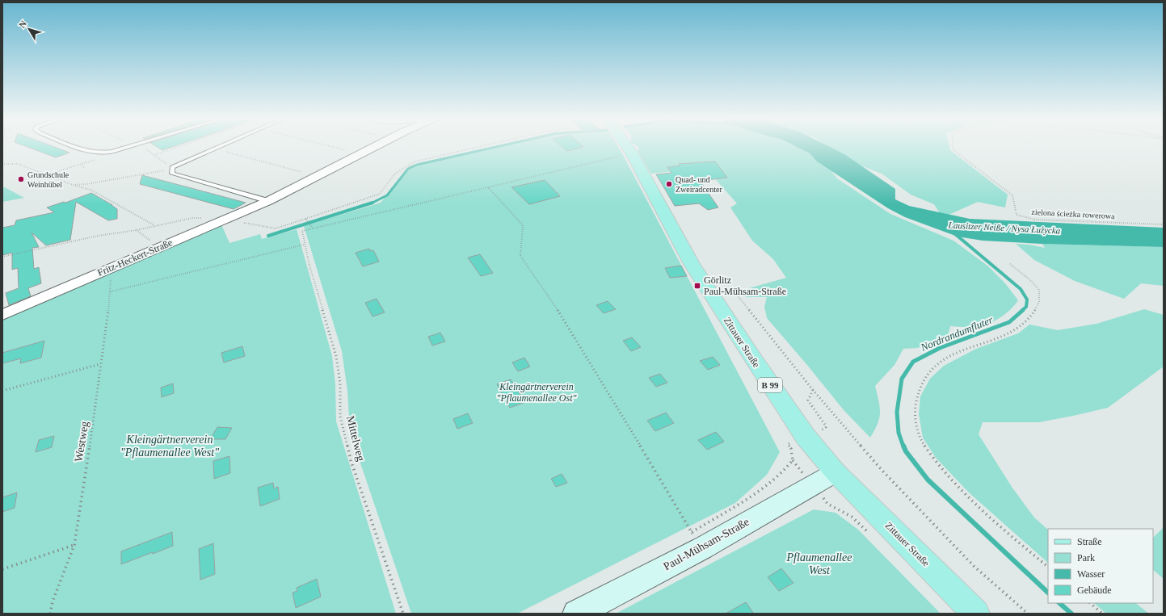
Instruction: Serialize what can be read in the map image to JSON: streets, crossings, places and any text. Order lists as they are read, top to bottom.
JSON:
{
  "streets": {
    "main road": ["Zittauer Straße", "B 99", "Paul-Mühsam-Straße"],
    "street": ["Fritz-Heckert-Straße"],
    "path": ["zielona ścieżka rowerowa", "Mittelweg", "Westweg"]
  },
  "crossings": [
    ["Fritz-Heckert-Straße", "Westweg"],
    ["Zittauer Straße", "Paul-Mühsam-Straße"]
  ],
  "water": ["Lausitzer Neiße / Nysa Łużycka", "Nordrandumfluter"],
  "parks": ["Kleingärtnerverein \"Pflaumenallee Ost\"", "Kleingärtnerverein \"Pflaumenallee West\"", "Pflaumenallee West"],
  "places": {
    "other": ["Grundschule Weinhübel", "Quad- und Zweiradcenter"],
    "transit": ["Görlitz Paul-Mühsam-Straße"]
  },
  "legend": [
    "Straße",
    "Park",
    "Wasser",
    "Gebäude"
  ],
  "north": "top left"
}
